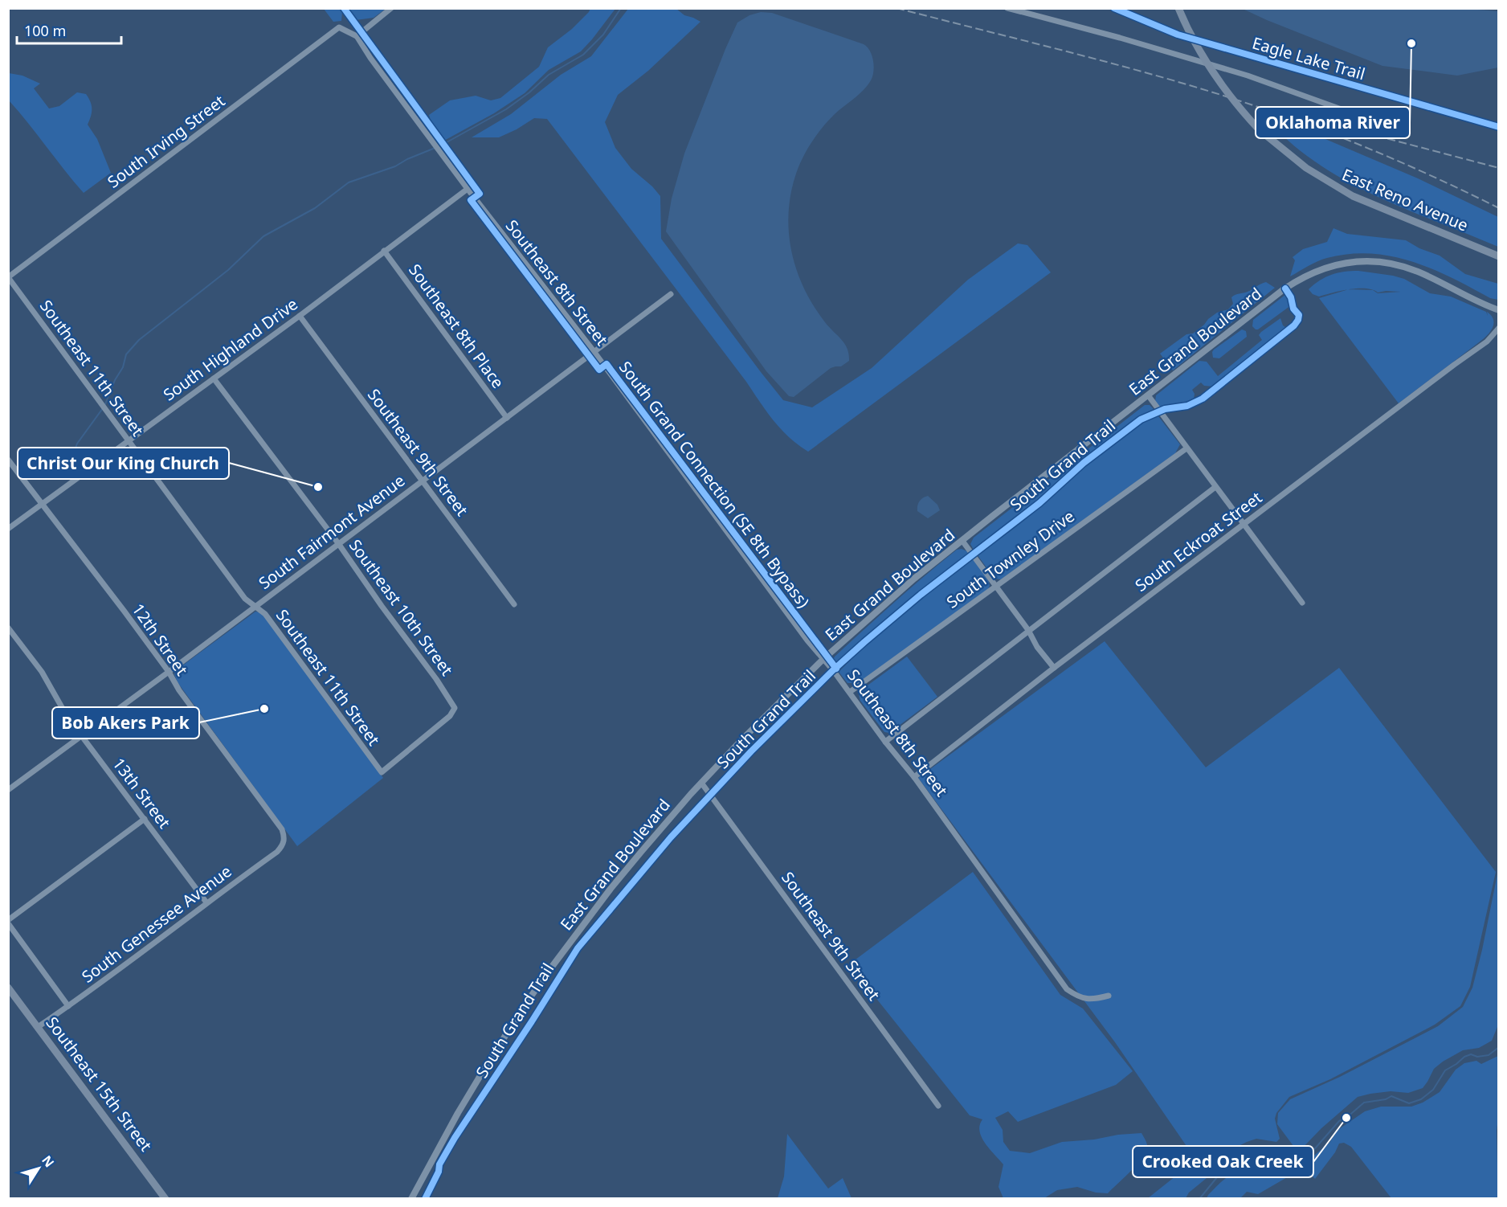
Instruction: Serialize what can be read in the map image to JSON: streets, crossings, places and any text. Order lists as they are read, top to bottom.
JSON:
{
  "streets": {
    "main road": ["East Reno Avenue", "Southeast 15th Street"],
    "street": [
      "South Irving Street",
      "Southeast 8th Street",
      "Southeast 8th Place",
      "East Grand Boulevard",
      "South Highland Drive",
      "Southeast 11th Street",
      "Southeast 9th Street",
      "South Fairmont Avenue",
      "South Eckroat Street",
      "South Townley Drive",
      "Southeast 10th Street",
      "12th Street",
      "13th Street",
      "South Genessee Avenue"
    ],
    "cycle path": ["Eagle Lake Trail", "South Grand Trail", "South Grand Connection (SE 8th Bypass)"]
  },
  "crossings": [
    ["South Irving Street", "Southeast 8th Street"],
    ["South Irving Street", "Southeast 11th Street"],
    ["Southeast 8th Street", "East Grand Boulevard"],
    ["Southeast 8th Street", "South Highland Drive"],
    ["Southeast 8th Street", "South Fairmont Avenue"],
    ["Southeast 8th Street", "South Eckroat Street"],
    ["Southeast 8th Street", "South Townley Drive"],
    ["Southeast 8th Place", "South Highland Drive"],
    ["Southeast 8th Place", "South Fairmont Avenue"],
    ["East Grand Boulevard", "Southeast 9th Street"],
    ["South Highland Drive", "Southeast 11th Street"],
    ["South Highland Drive", "Southeast 9th Street"],
    ["South Highland Drive", "Southeast 10th Street"],
    ["South Highland Drive", "12th Street"],
    ["Southeast 11th Street", "South Fairmont Avenue"],
    ["Southeast 11th Street", "Southeast 10th Street"],
    ["Southeast 9th Street", "South Fairmont Avenue"],
    ["South Fairmont Avenue", "Southeast 10th Street"],
    ["South Fairmont Avenue", "12th Street"],
    ["South Fairmont Avenue", "13th Street"],
    ["12th Street", "South Genessee Avenue"],
    ["13th Street", "South Genessee Avenue"],
    ["South Genessee Avenue", "Southeast 15th Street"]
  ],
  "places": [
    "Oklahoma River",
    "Christ Our King Church",
    "Bob Akers Park",
    "Crooked Oak Creek"
  ],
  "scale_bar": "100 m",
  "north": "top right"
}
